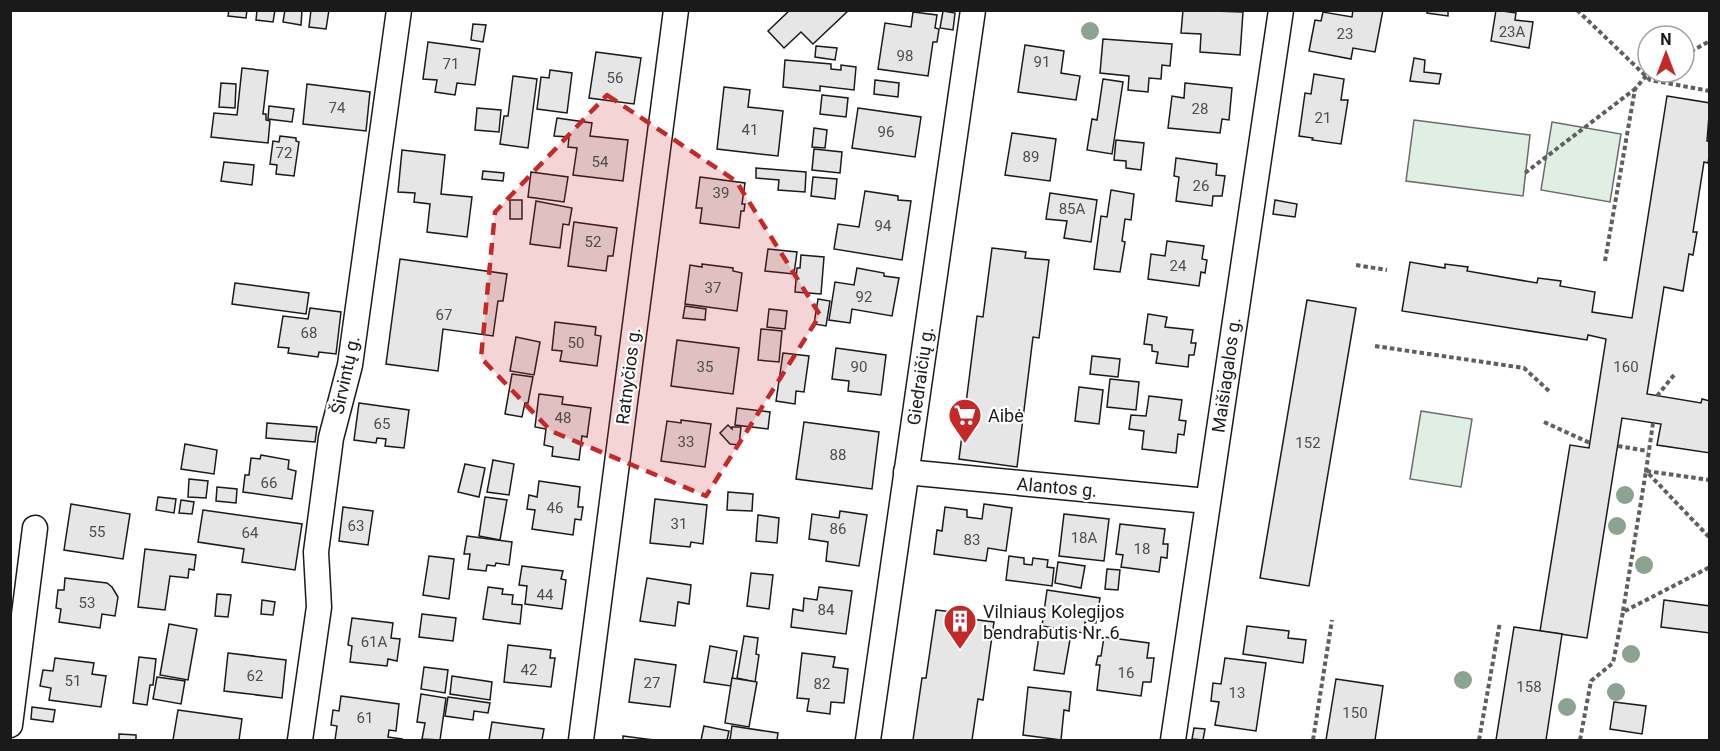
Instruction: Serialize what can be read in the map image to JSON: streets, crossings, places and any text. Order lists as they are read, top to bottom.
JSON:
{
  "streets": {
    "street": [
      "Širvintų g.",
      "Maišiagalos g.",
      "Ratnyčios g.",
      "Giedraičių g.",
      "Alantos g."
    ]
  },
  "crossings": [
    ["Maišiagalos g.", "Alantos g."],
    ["Giedraičių g.", "Alantos g."]
  ],
  "places": {
    "supermarket": ["Aibė"],
    "building": ["Vilniaus Kolegijos bendrabutis Nr. 6"]
  },
  "house_numbers": [
    "23A",
    "23",
    "98",
    "91",
    "71",
    "56",
    "74",
    "28",
    "21",
    "41",
    "96",
    "72",
    "89",
    "54",
    "26",
    "39",
    "85A",
    "94",
    "52",
    "24",
    "37",
    "92",
    "67",
    "68",
    "50",
    "35",
    "90",
    "160",
    "48",
    "65",
    "33",
    "152",
    "88",
    "66",
    "46",
    "31",
    "63",
    "86",
    "55",
    "64",
    "18A",
    "83",
    "18",
    "44",
    "53",
    "84",
    "61A",
    "42",
    "16",
    "62",
    "51",
    "27",
    "82",
    "158",
    "13",
    "150",
    "61"
  ],
  "north": "top"
}
